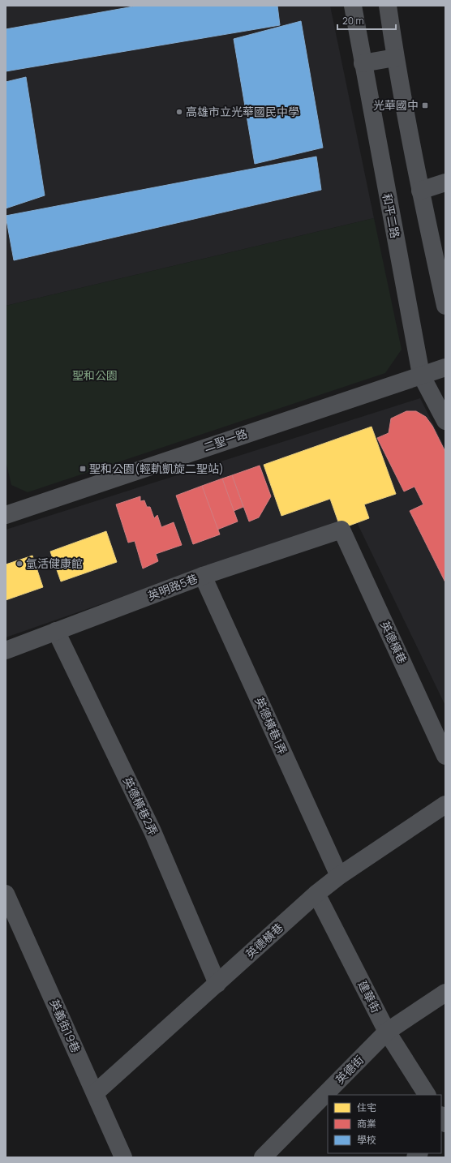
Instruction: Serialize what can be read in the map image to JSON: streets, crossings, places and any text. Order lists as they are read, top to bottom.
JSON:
{
  "streets": {
    "street": [
      "和平二路",
      "二聖一路",
      "英明路5巷",
      "英德橫巷",
      "英德橫巷1弄",
      "英德橫巷2弄",
      "建華街",
      "英義街19巷",
      "英德街"
    ]
  },
  "crossings": [
    ["和平二路", "二聖一路"],
    ["英明路5巷", "英德橫巷"],
    ["英明路5巷", "英德橫巷1弄"],
    ["英明路5巷", "英德橫巷2弄"],
    ["英德橫巷", "英德橫巷1弄"],
    ["英德橫巷", "英德橫巷2弄"],
    ["英德橫巷", "建華街"],
    ["英德橫巷", "英義街19巷"],
    ["建華街", "英德街"]
  ],
  "parks": ["聖和公園"],
  "places": {
    "transit": ["光華國中", "聖和公園(輕軌凱旋二聖站)"],
    "other": ["高雄市立光華國民中學", "氫活健康館"]
  },
  "legend": ["住宅", "商業", "學校"],
  "scale_bar": "20 m"
}
